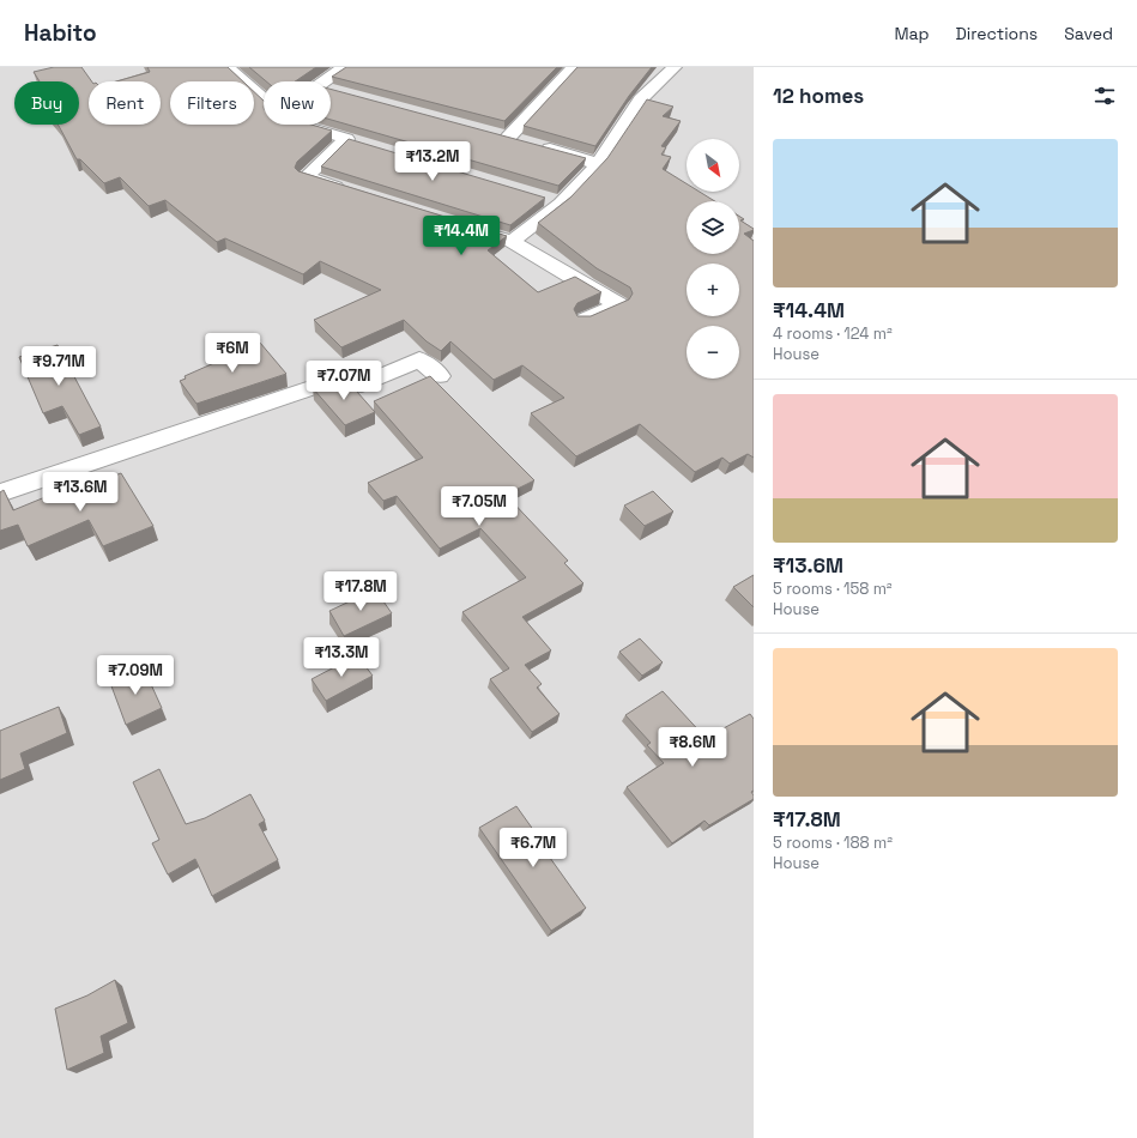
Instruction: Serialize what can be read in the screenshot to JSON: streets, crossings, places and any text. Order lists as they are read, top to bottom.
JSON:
{
  "north": "bottom right",
  "page": {
    "header": "Habito",
    "nav": ["Map", "Directions", "Saved"],
    "heading": "12 homes",
    "chip": [
      "Buy",
      "Rent",
      "Filters",
      "New"
    ],
    "list": [
      {
        "name": "₹14.4M",
        "note": "4 rooms · 124 m² · House"
      },
      {
        "name": "₹13.6M",
        "note": "5 rooms · 158 m² · House"
      },
      {
        "name": "₹17.8M",
        "note": "5 rooms · 188 m² · House"
      }
    ],
    "map_buttons": ["+", "−"],
    "price": [
      "₹13.2M",
      "₹14.4M",
      "₹6M",
      "₹9.71M",
      "₹7.07M",
      "₹13.6M",
      "₹7.05M",
      "₹17.8M",
      "₹13.3M",
      "₹7.09M",
      "₹8.6M",
      "₹6.7M"
    ]
  }
}
